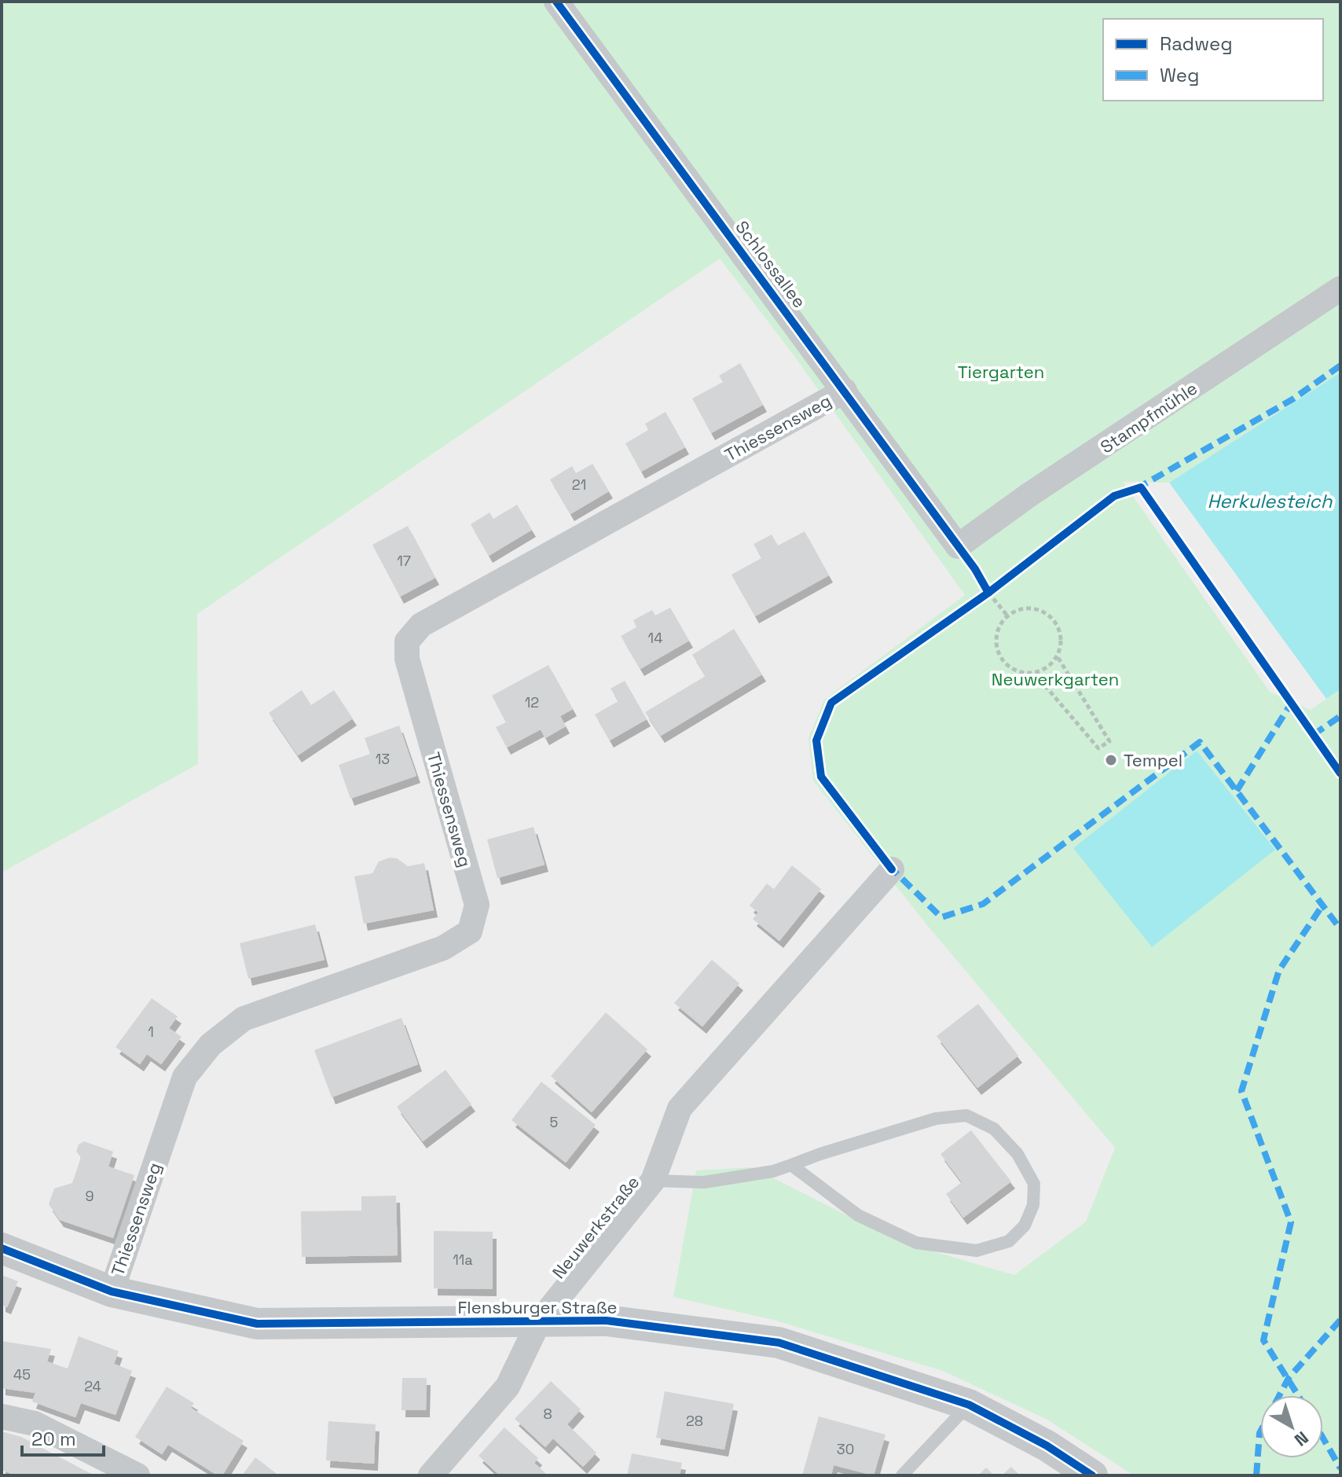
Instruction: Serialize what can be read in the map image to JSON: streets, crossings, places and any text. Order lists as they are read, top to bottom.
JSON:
{
  "streets": {
    "street": [
      "Schlossallee",
      "Stampfmühle",
      "Thiessensweg",
      "Neuwerkstraße",
      "Flensburger Straße"
    ]
  },
  "crossings": [
    ["Schlossallee", "Stampfmühle"],
    ["Schlossallee", "Thiessensweg"],
    ["Thiessensweg", "Flensburger Straße"],
    ["Neuwerkstraße", "Flensburger Straße"]
  ],
  "water": ["Herkulesteich"],
  "parks": ["Tiergarten", "Neuwerkgarten"],
  "places": ["Tempel"],
  "house_numbers": [
    "21",
    "17",
    "14",
    "12",
    "13",
    "1",
    "5",
    "9",
    "11a",
    "45",
    "24",
    "8",
    "28",
    "30"
  ],
  "legend": ["Radweg", "Weg"],
  "scale_bar": "20 m",
  "north": "bottom right"
}
